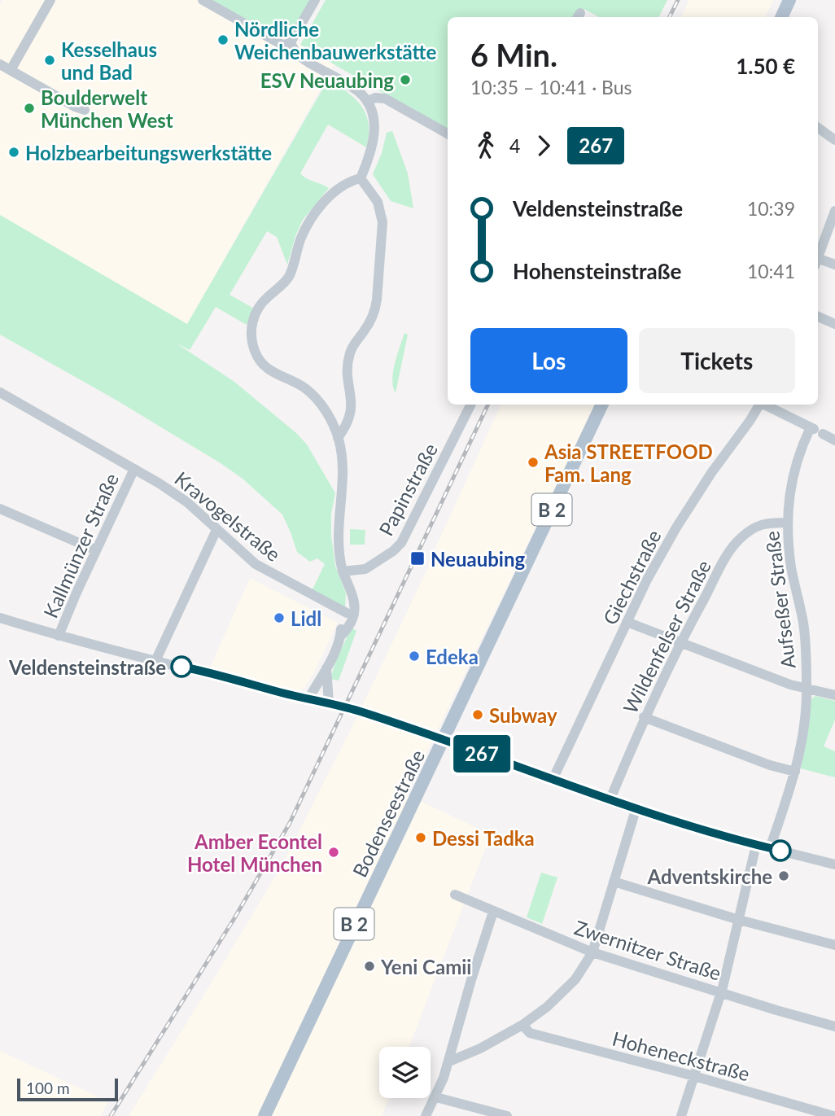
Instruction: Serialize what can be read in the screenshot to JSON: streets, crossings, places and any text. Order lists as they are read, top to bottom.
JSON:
{
  "streets": {
    "main road": ["B 2", "Bodenseestraße"],
    "street": [
      "Papinstraße",
      "Kravogelstraße",
      "Kallmünzer Straße",
      "Giechstraße",
      "Aufseßer Straße",
      "Wildenfelser Straße",
      "Zwernitzer Straße",
      "Hoheneckstraße"
    ]
  },
  "crossings": [
    ["Kravogelstraße", "Kallmünzer Straße"],
    ["Aufseßer Straße", "Wildenfelser Straße"]
  ],
  "places": {
    "other": [
      "Nördliche Weichenbauwerkstätte",
      "Kesselhaus und Bad",
      "ESV Neuaubing",
      "Boulderwelt München West",
      "Holzbearbeitungswerkstätte",
      "Asia STREETFOOD Fam. Lang",
      "Lidl",
      "Edeka",
      "Veldensteinstraße",
      "Subway",
      "Dessi Tadka",
      "Amber Econtel Hotel München",
      "Adventskirche",
      "Yeni Camii"
    ],
    "transit": ["Neuaubing"]
  },
  "lines": ["bus line 267"],
  "scale_bar": "100 m",
  "page": {
    "on_map": "267",
    "heading": ["6 Min.", "10:35 – 10:41 · Bus", "1.50 €"],
    "legs": ["4", "267"],
    "list": [
      {
        "name": "Veldensteinstraße",
        "value": "10:39"
      },
      {
        "name": "Hohensteinstraße",
        "value": "10:41"
      }
    ],
    "buttons": ["Los", "Tickets"],
    "scale": "100 m"
  }
}
